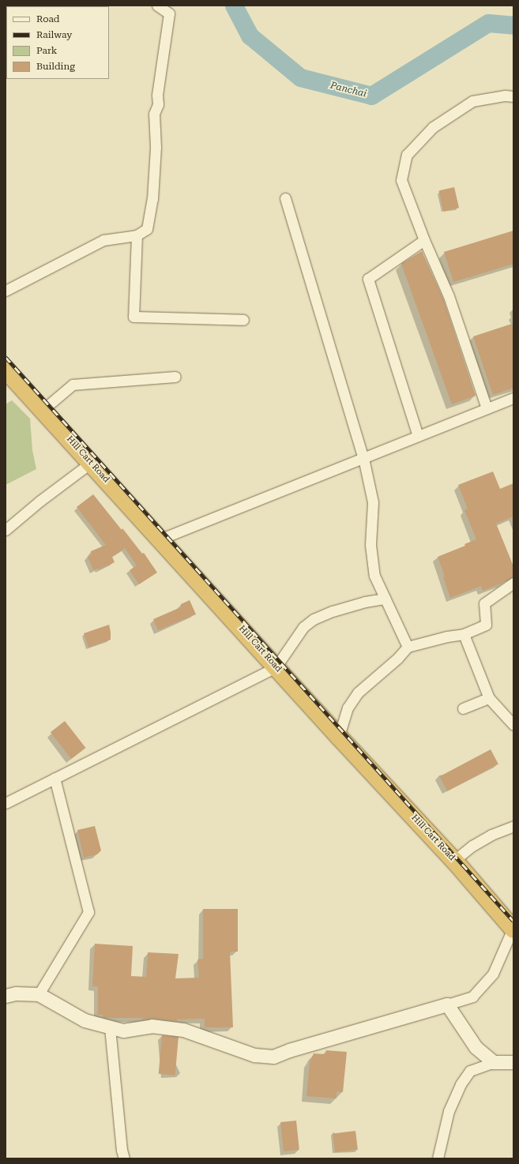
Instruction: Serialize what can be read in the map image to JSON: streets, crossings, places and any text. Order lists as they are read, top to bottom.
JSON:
{
  "streets": {
    "highway": ["Hill Cart Road"]
  },
  "water": ["Panchai"],
  "legend": [
    "Road",
    "Railway",
    "Park",
    "Building"
  ]
}
